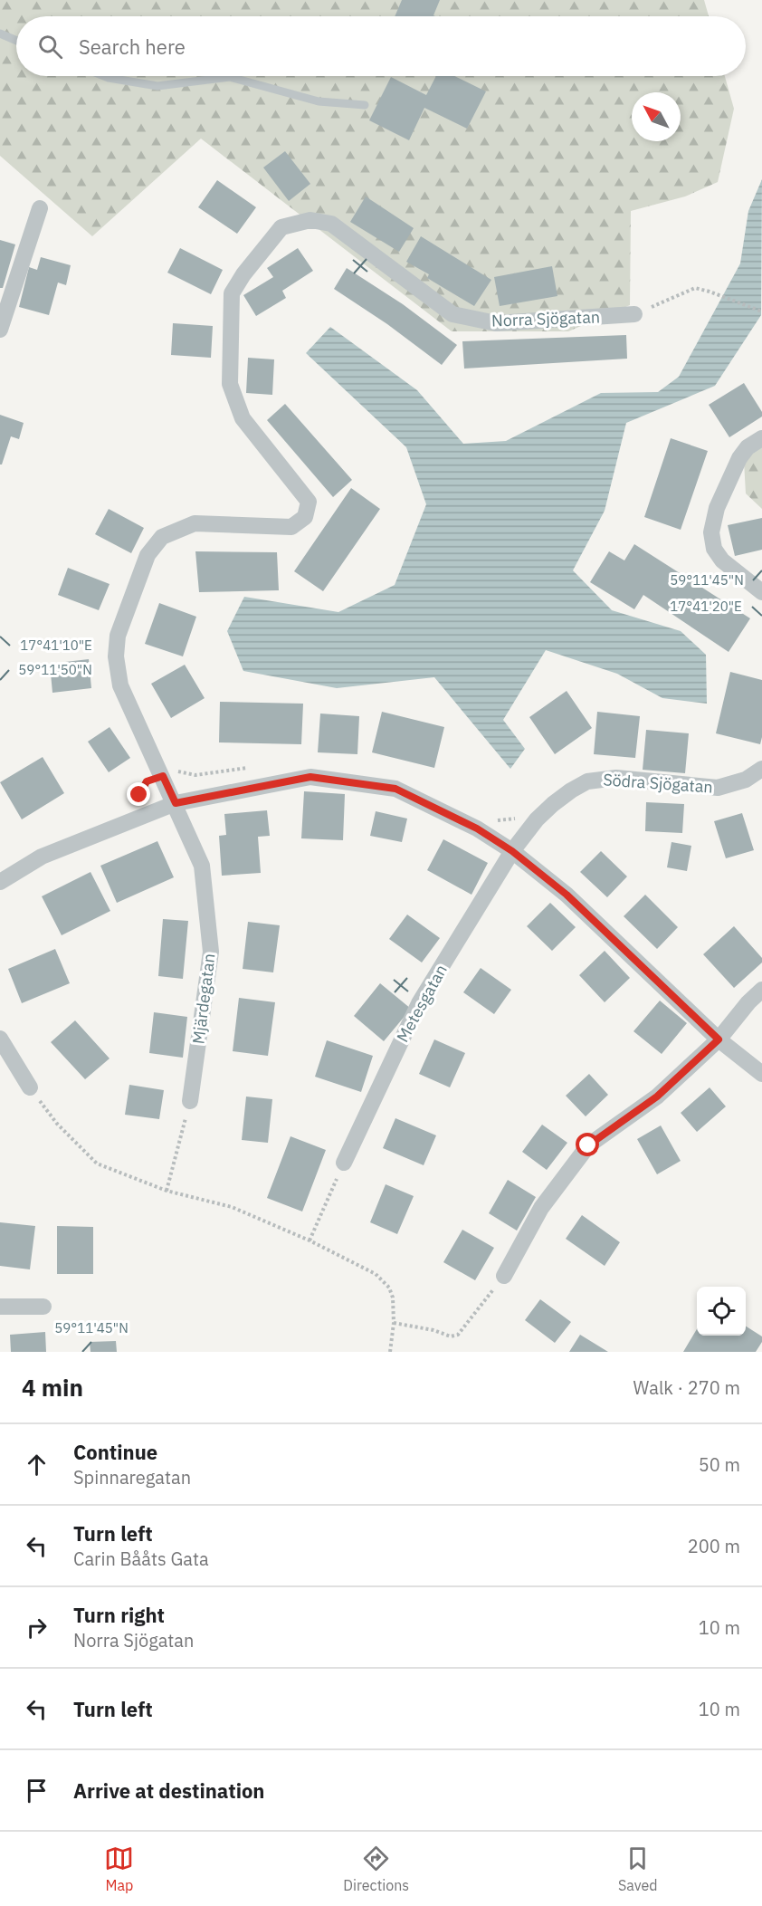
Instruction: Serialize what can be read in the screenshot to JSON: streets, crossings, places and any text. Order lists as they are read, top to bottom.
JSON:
{
  "streets": {
    "street": [
      "Norra Sjögatan",
      "Södra Sjögatan",
      "Mjärdegatan",
      "Metesgatan"
    ]
  },
  "crossings": [
    ["Norra Sjögatan", "Mjärdegatan"],
    ["Södra Sjögatan", "Metesgatan"]
  ],
  "north": "top left",
  "page": {
    "search": "Search here",
    "heading": ["4 min", "Walk · 270 m"],
    "list": [
      ["Continue", "Spinnaregatan", "50 m"],
      ["Turn left", "Carin Bååts Gata", "200 m"],
      ["Turn right", "Norra Sjögatan", "10 m"],
      ["Turn left", "10 m"],
      "Arrive at destination"
    ],
    "nav": ["Map", "Directions", "Saved"]
  },
  "coordinates": [
    "59°11'45\"N",
    "17°41'20\"E",
    "17°41'10\"E",
    "59°11'50\"N"
  ]
}
